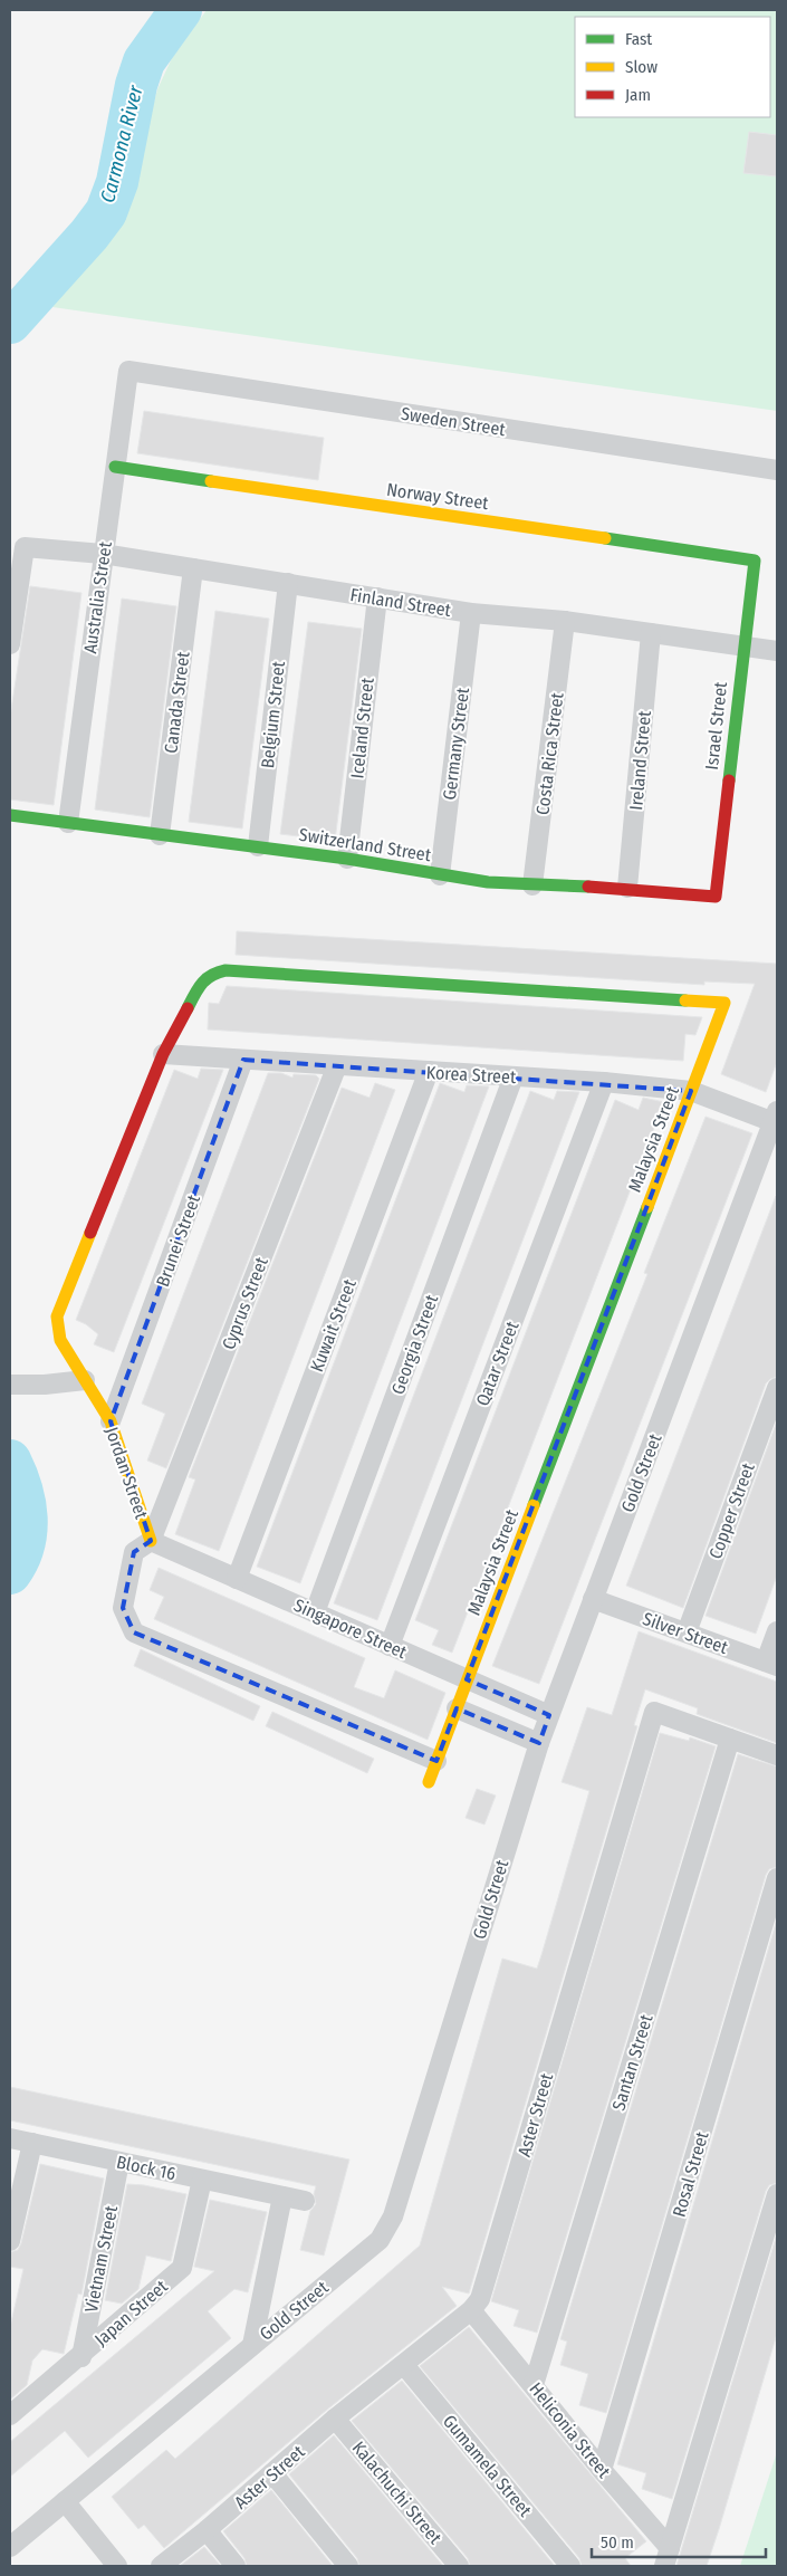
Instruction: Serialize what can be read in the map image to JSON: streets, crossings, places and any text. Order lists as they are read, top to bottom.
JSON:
{
  "streets": {
    "street": [
      "Sweden Street",
      "Norway Street",
      "Australia Street",
      "Finland Street",
      "Canada Street",
      "Belgium Street",
      "Israel Street",
      "Iceland Street",
      "Germany Street",
      "Costa Rica Street",
      "Ireland Street",
      "Switzerland Street",
      "Korea Street",
      "Malaysia Street",
      "Brunei Street",
      "Cyprus Street",
      "Kuwait Street",
      "Georgia Street",
      "Qatar Street",
      "Jordan Street",
      "Gold Street",
      "Copper Street",
      "Singapore Street",
      "Silver Street",
      "Santan Street",
      "Aster Street",
      "Block 16",
      "Rosal Street",
      "Vietnam Street",
      "Japan Street",
      "Heliconia Street",
      "Gumamela Street",
      "Kalachuchi Street"
    ]
  },
  "crossings": [
    ["Sweden Street", "Australia Street"],
    ["Norway Street", "Australia Street"],
    ["Norway Street", "Israel Street"],
    ["Australia Street", "Finland Street"],
    ["Australia Street", "Switzerland Street"],
    ["Finland Street", "Canada Street"],
    ["Finland Street", "Belgium Street"],
    ["Finland Street", "Israel Street"],
    ["Finland Street", "Iceland Street"],
    ["Finland Street", "Germany Street"],
    ["Finland Street", "Costa Rica Street"],
    ["Finland Street", "Ireland Street"],
    ["Canada Street", "Switzerland Street"],
    ["Belgium Street", "Switzerland Street"],
    ["Israel Street", "Switzerland Street"],
    ["Iceland Street", "Switzerland Street"],
    ["Germany Street", "Switzerland Street"],
    ["Costa Rica Street", "Switzerland Street"],
    ["Ireland Street", "Switzerland Street"],
    ["Korea Street", "Malaysia Street"],
    ["Korea Street", "Brunei Street"],
    ["Korea Street", "Cyprus Street"],
    ["Korea Street", "Kuwait Street"],
    ["Korea Street", "Georgia Street"],
    ["Korea Street", "Qatar Street"],
    ["Korea Street", "Jordan Street"],
    ["Korea Street", "Gold Street"],
    ["Malaysia Street", "Jordan Street"],
    ["Malaysia Street", "Singapore Street"],
    ["Brunei Street", "Jordan Street"],
    ["Cyprus Street", "Jordan Street"],
    ["Cyprus Street", "Singapore Street"],
    ["Kuwait Street", "Singapore Street"],
    ["Georgia Street", "Singapore Street"],
    ["Qatar Street", "Singapore Street"],
    ["Jordan Street", "Singapore Street"],
    ["Gold Street", "Singapore Street"],
    ["Gold Street", "Silver Street"],
    ["Copper Street", "Silver Street"],
    ["Santan Street", "Aster Street"],
    ["Santan Street", "Heliconia Street"],
    ["Aster Street", "Heliconia Street"],
    ["Aster Street", "Gumamela Street"],
    ["Aster Street", "Kalachuchi Street"],
    ["Block 16", "Vietnam Street"],
    ["Block 16", "Japan Street"],
    ["Rosal Street", "Heliconia Street"],
    ["Vietnam Street", "Japan Street"]
  ],
  "water": ["Carmona River"],
  "legend": ["Fast", "Slow", "Jam"],
  "scale_bar": "50 m"
}
